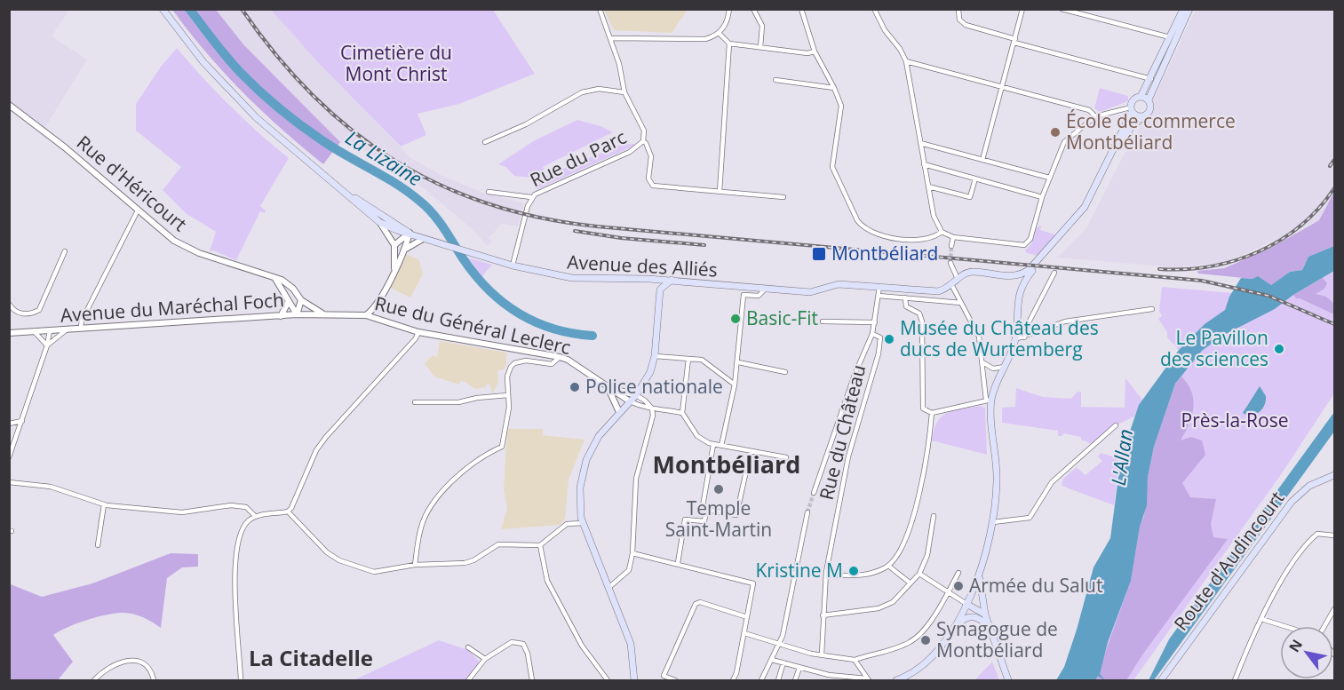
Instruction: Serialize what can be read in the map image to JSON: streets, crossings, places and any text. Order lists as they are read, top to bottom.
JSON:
{
  "streets": {
    "main road": ["Avenue des Alliés", "Route d'Audincourt"],
    "street": [
      "Rue du Parc",
      "Rue d'Héricourt",
      "Avenue du Maréchal Foch",
      "Rue du Général Leclerc",
      "Rue du Château"
    ]
  },
  "crossings": [
    ["Rue du Parc", "Avenue des Alliés"],
    ["Avenue du Maréchal Foch", "Rue du Général Leclerc"]
  ],
  "districts": ["Montbéliard", "La Citadelle"],
  "water": ["La Lizaine", "L'Allan"],
  "parks": ["Cimetière du Mont Christ", "Près-la-Rose"],
  "places": {
    "other": [
      "École de commerce Montbéliard",
      "Basic-Fit",
      "Musée du Château des ducs de Wurtemberg",
      "Le Pavillon des sciences",
      "Police nationale",
      "Temple Saint-Martin",
      "Kristine M",
      "Armée du Salut",
      "Synagogue de Montbéliard"
    ],
    "transit": ["Montbéliard"]
  },
  "north": "top left"
}
